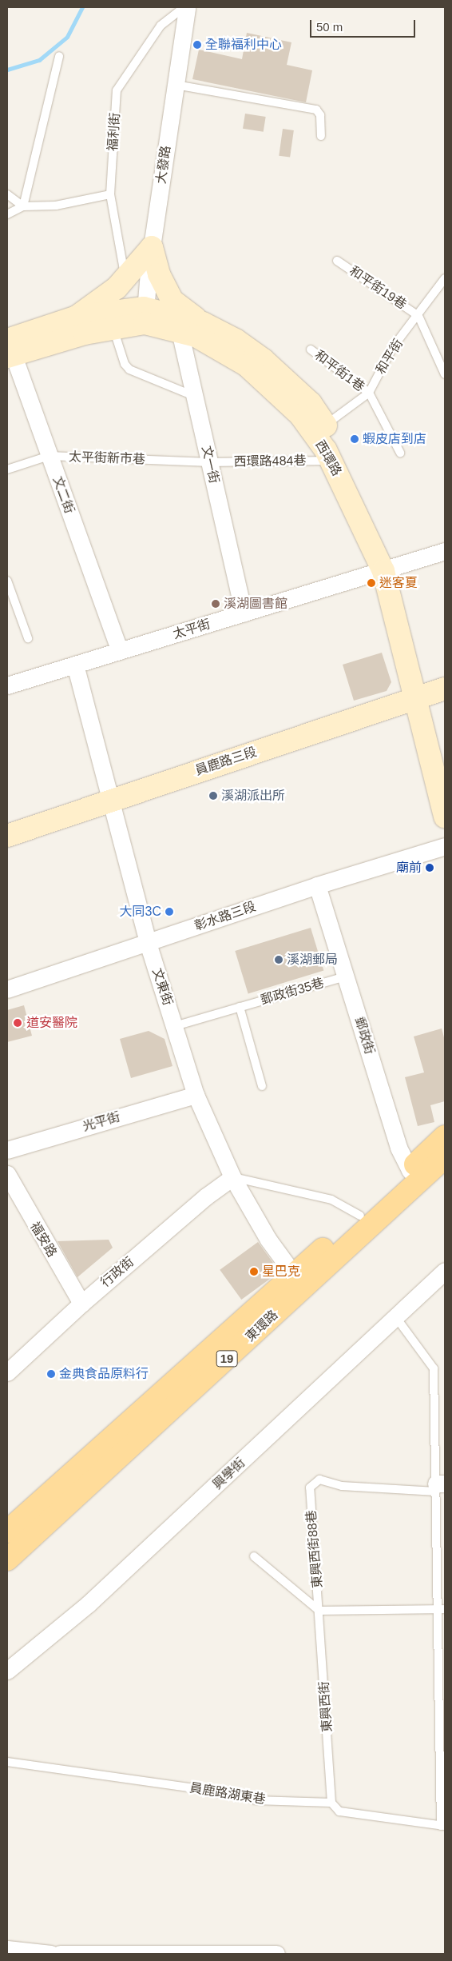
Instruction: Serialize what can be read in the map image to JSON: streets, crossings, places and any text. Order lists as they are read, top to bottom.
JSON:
{
  "streets": {
    "main road": ["東環路", "19"],
    "street": [
      "大發路",
      "西環路",
      "文一街",
      "文二街",
      "太平街",
      "員鹿路三段",
      "彰水路三段",
      "文東街",
      "郵政街",
      "光平街",
      "福安路",
      "行政街",
      "興學街"
    ],
    "lane": [
      "福利街",
      "和平街19巷",
      "和平街",
      "和平街1巷",
      "太平街新市巷",
      "西環路484巷",
      "郵政街35巷",
      "東興西街88巷",
      "東興西街",
      "員鹿路湖東巷"
    ]
  },
  "crossings": [
    ["大發路", "西環路"],
    ["和平街19巷", "和平街"],
    ["和平街", "和平街1巷"],
    ["和平街", "西環路"],
    ["太平街新市巷", "西環路484巷"],
    ["太平街新市巷", "文一街"],
    ["太平街新市巷", "文二街"],
    ["西環路", "西環路484巷"],
    ["西環路", "文一街"],
    ["西環路", "文二街"],
    ["西環路", "太平街"],
    ["西環路", "員鹿路三段"],
    ["西環路484巷", "文一街"],
    ["文一街", "太平街"],
    ["文二街", "太平街"],
    ["太平街", "文東街"],
    ["員鹿路三段", "文東街"],
    ["彰水路三段", "文東街"],
    ["彰水路三段", "郵政街"],
    ["文東街", "郵政街35巷"],
    ["文東街", "光平街"],
    ["文東街", "行政街"],
    ["文東街", "東環路"],
    ["郵政街35巷", "郵政街"],
    ["郵政街", "東環路"],
    ["福安路", "行政街"],
    ["東興西街88巷", "東興西街"],
    ["東興西街", "員鹿路湖東巷"]
  ],
  "places": [
    "全聯福利中心",
    "蝦皮店到店",
    "迷客夏",
    "溪湖圖書館",
    "溪湖派出所",
    "廟前",
    "大同3C",
    "溪湖郵局",
    "道安醫院",
    "星巴克",
    "金典食品原料行"
  ],
  "scale_bar": "50 m"
}
